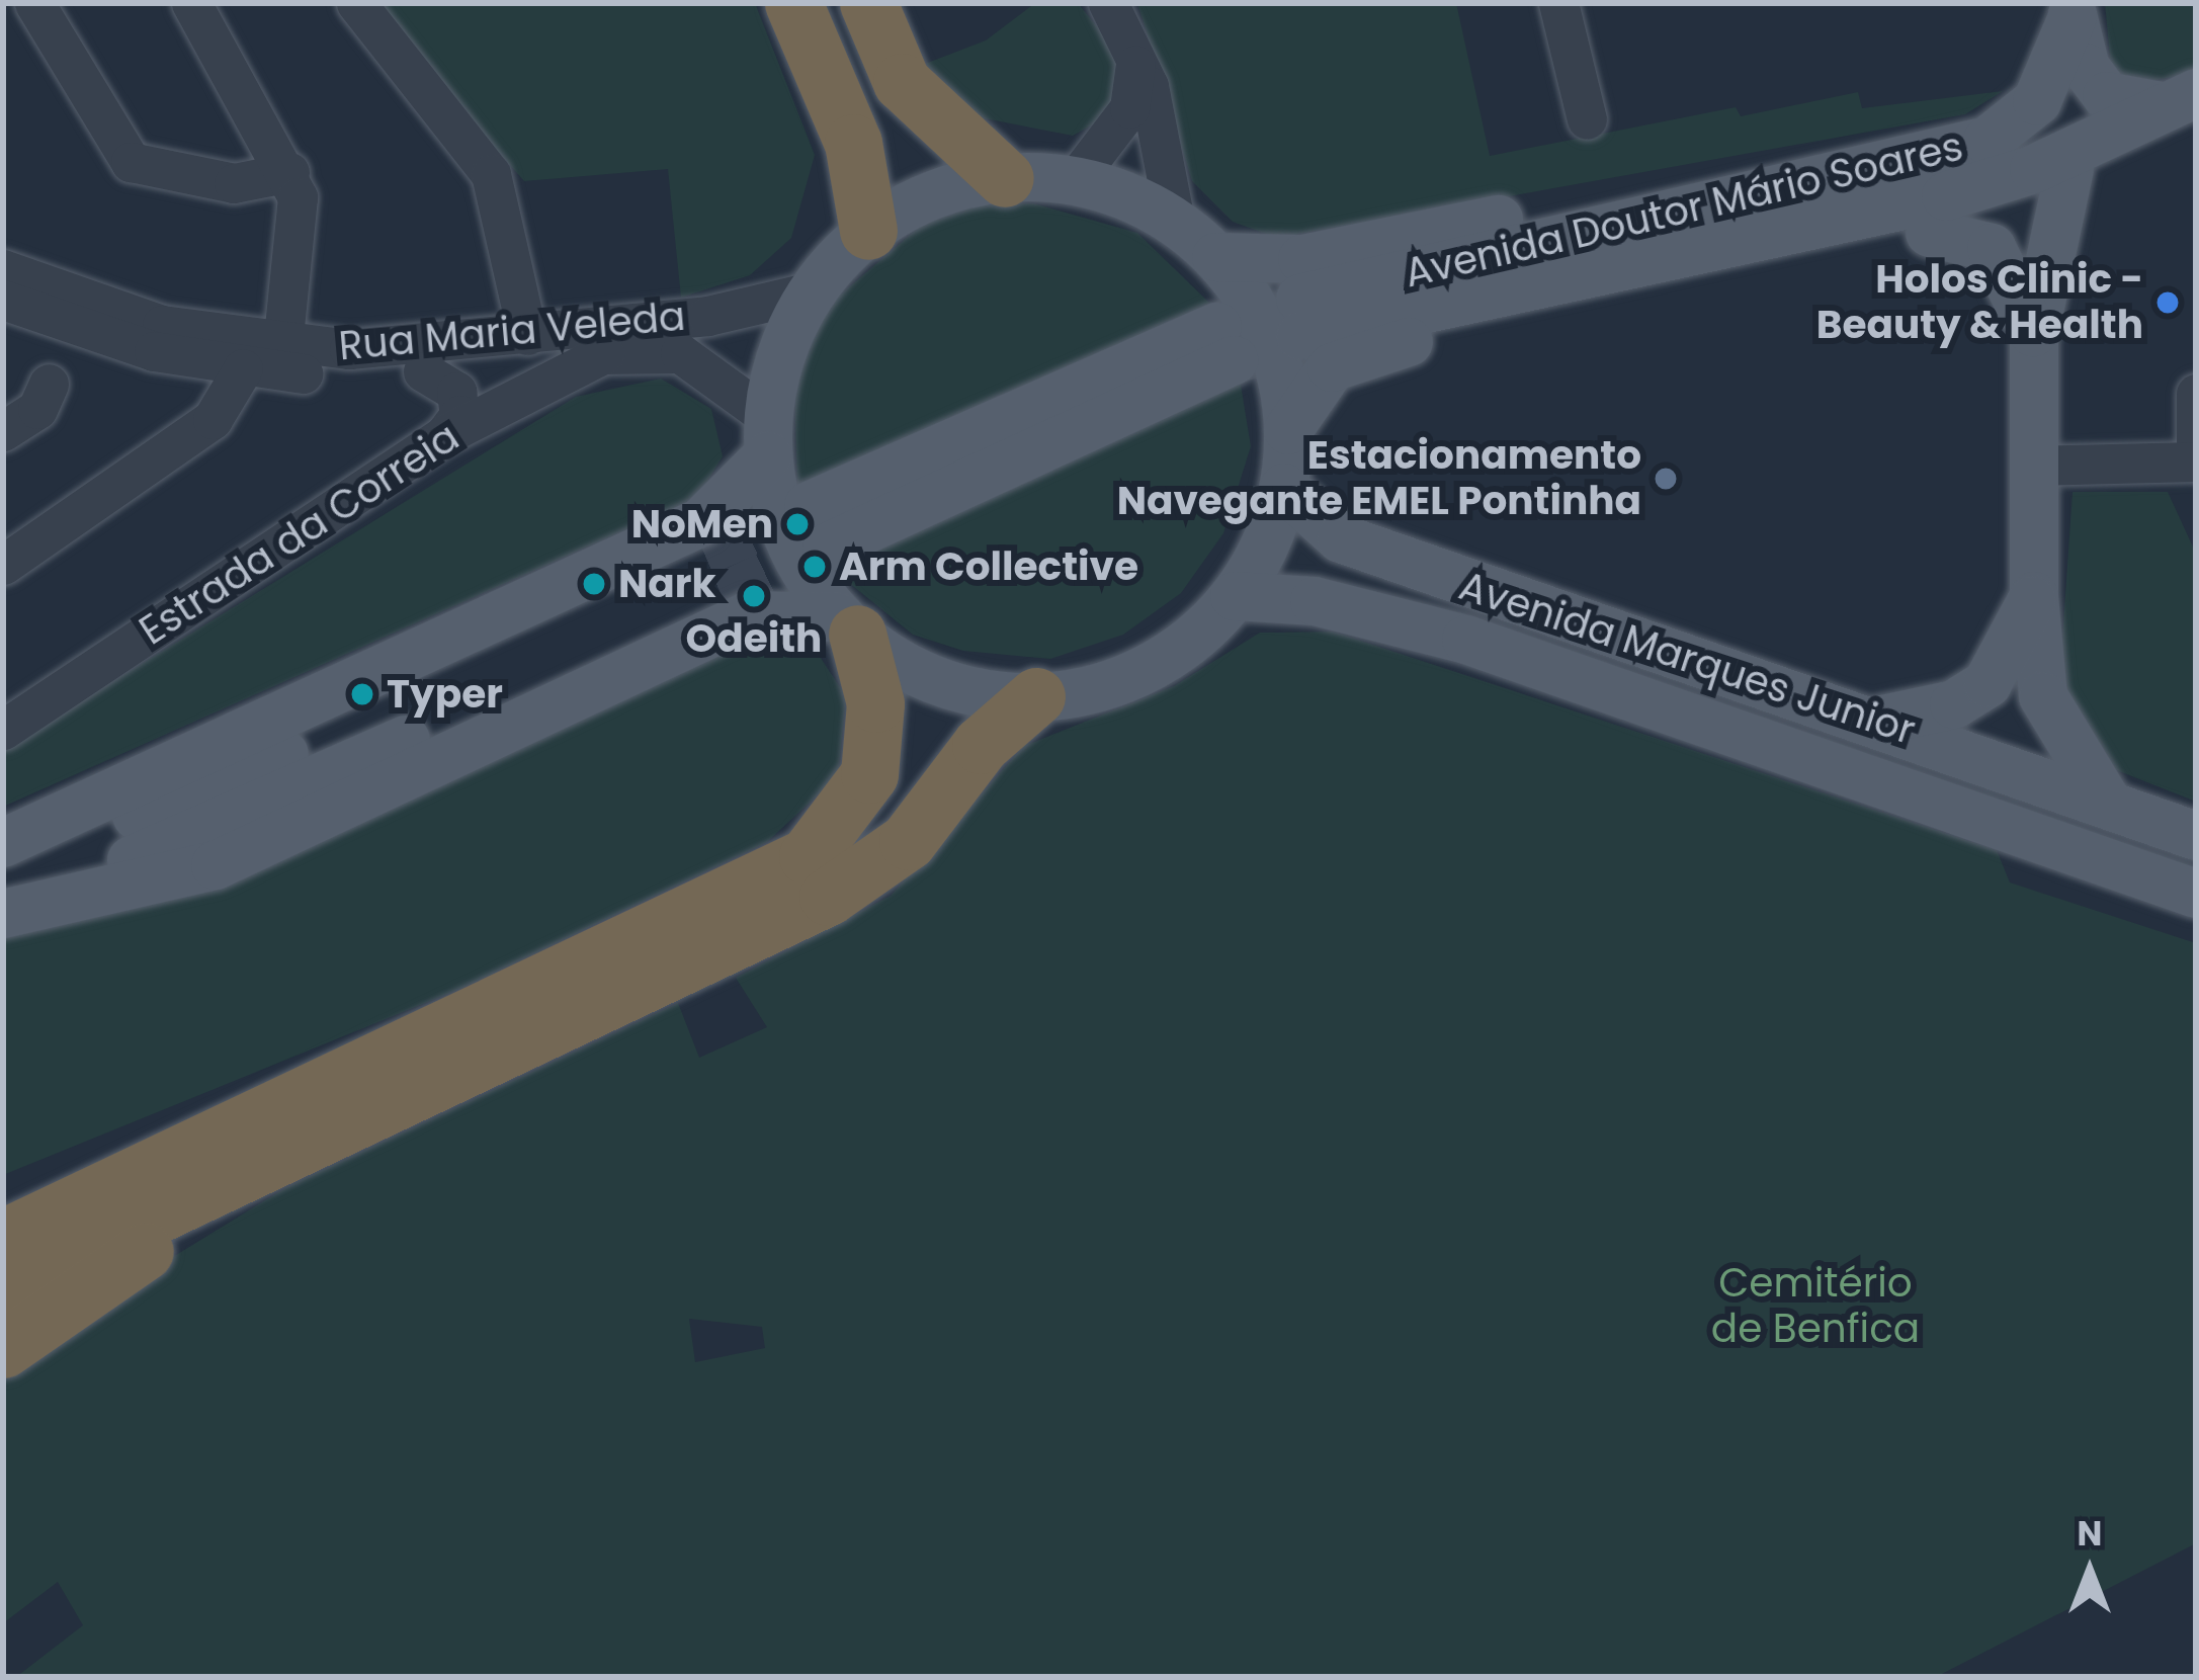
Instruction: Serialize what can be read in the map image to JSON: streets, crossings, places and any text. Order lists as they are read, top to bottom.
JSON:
{
  "streets": {
    "main road": ["Avenida Doutor Mário Soares", "Avenida Marques Junior"],
    "street": ["Rua Maria Veleda", "Estrada da Correia"]
  },
  "crossings": [
    ["Rua Maria Veleda", "Estrada da Correia"]
  ],
  "parks": ["Cemitério de Benfica"],
  "places": [
    "Holos Clinic - Beauty & Health",
    "Estacionamento Navegante EMEL Pontinha",
    "NoMen",
    "Arm Collective",
    "Nark",
    "Odeith",
    "Typer"
  ],
  "north": "top"
}
